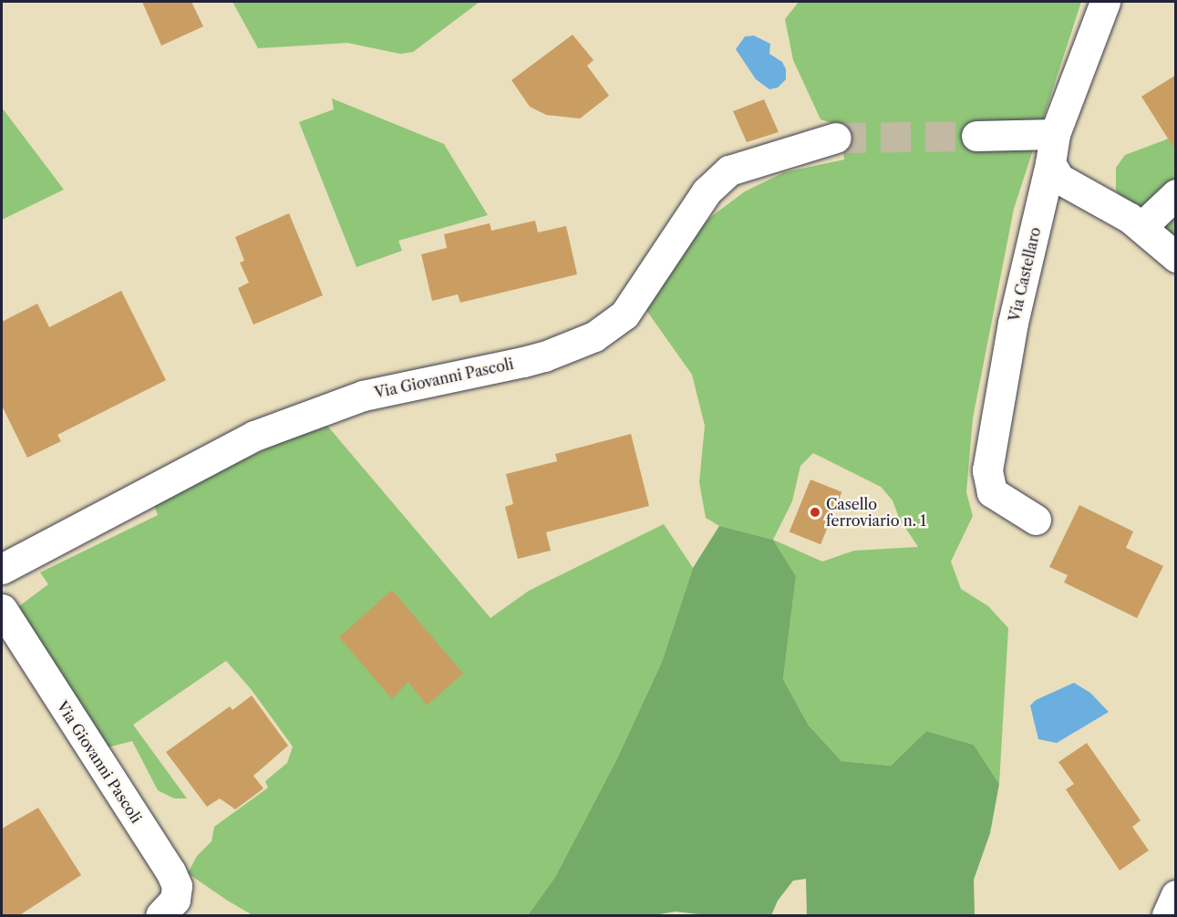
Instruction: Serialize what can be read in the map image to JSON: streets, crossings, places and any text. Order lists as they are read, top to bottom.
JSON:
{
  "streets": {
    "street": ["Via Castellaro", "Via Giovanni Pascoli"]
  },
  "places": ["Casello ferroviario n. 1"]
}
